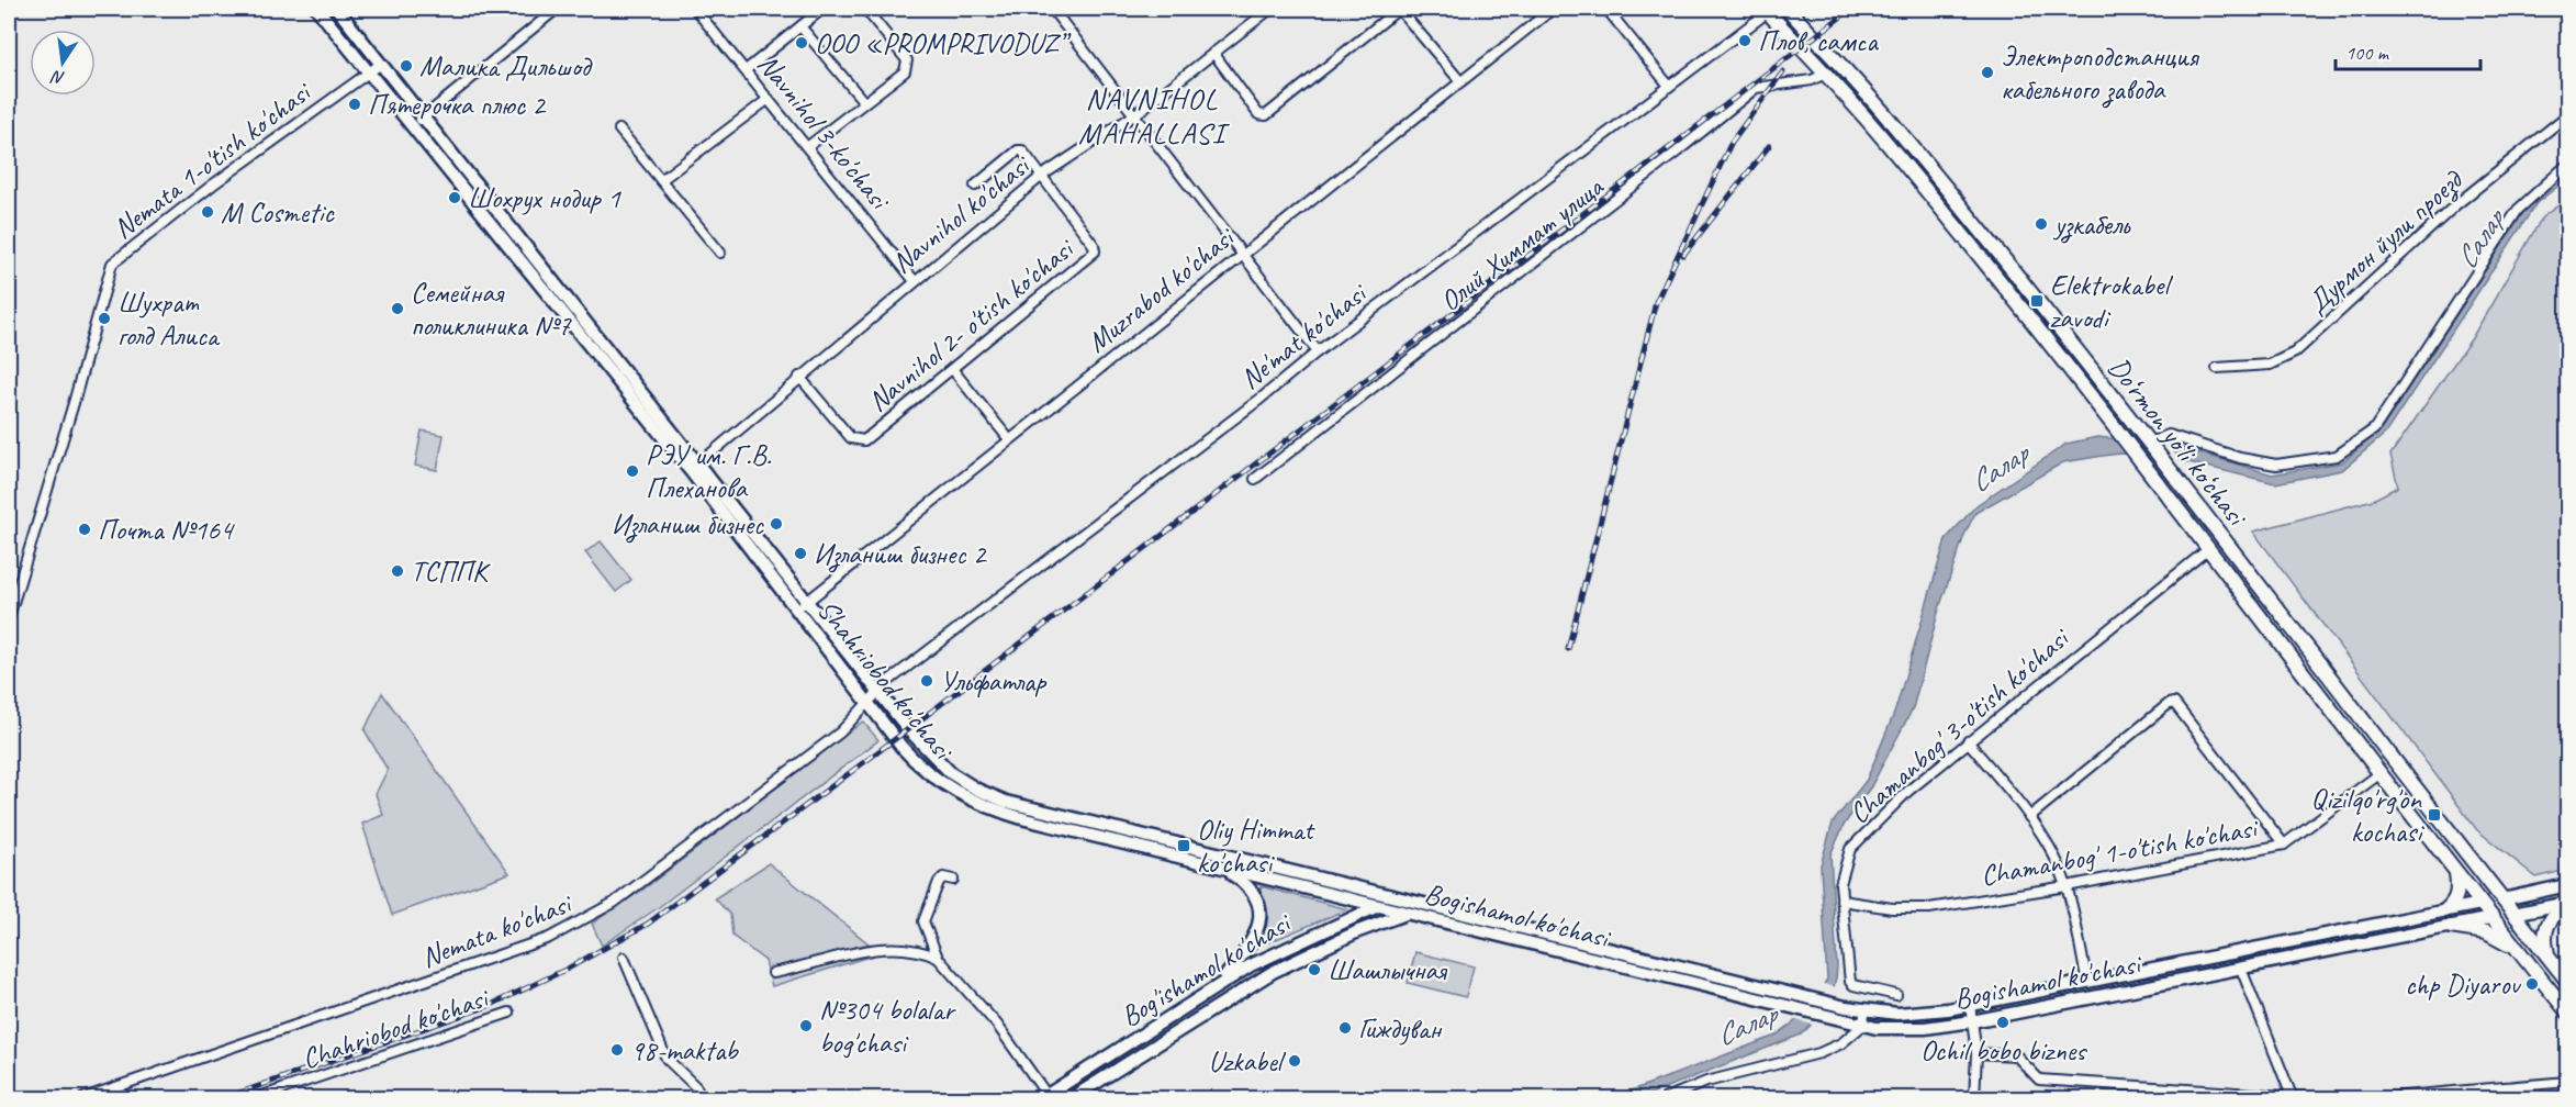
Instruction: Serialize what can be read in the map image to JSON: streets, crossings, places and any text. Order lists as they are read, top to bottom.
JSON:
{
  "streets": {
    "main road": [
      "Do‘rmon yo‘li ko‘chasi",
      "Shahriobod ko'chasi",
      "Bogishamol ko'chasi",
      "Bog'ishamol ko'chasi"
    ],
    "street": [
      "Navnihol 3-ko'chasi",
      "Nemata 1-o'tish ko'chasi",
      "Navnihol ko'chasi",
      "Дурмон йули проезд",
      "Олий Химмат улица",
      "Muzrabod ko'chasi",
      "Navnihol 2- o'tish ko'chasi",
      "Ne'mat ko'chasi",
      "Chamanbog' 3-o'tish ko'chasi",
      "Chamanbog' 1-o'tish ko'chasi",
      "Nemata ko'chasi",
      "Chahriobod ko'chasi"
    ]
  },
  "crossings": [
    ["Navnihol 3-ko'chasi", "Navnihol ko'chasi"],
    ["Nemata 1-o'tish ko'chasi", "Shahriobod ko'chasi"],
    ["Navnihol ko'chasi", "Navnihol 2- o'tish ko'chasi"],
    ["Navnihol ko'chasi", "Shahriobod ko'chasi"],
    ["Олий Химмат улица", "Do‘rmon yo‘li ko‘chasi"],
    ["Muzrabod ko'chasi", "Shahriobod ko'chasi"],
    ["Ne'mat ko'chasi", "Do‘rmon yo‘li ko‘chasi"],
    ["Ne'mat ko'chasi", "Shahriobod ko'chasi"],
    ["Ne'mat ko'chasi", "Nemata ko'chasi"],
    ["Do‘rmon yo‘li ko‘chasi", "Chamanbog' 3-o'tish ko'chasi"],
    ["Do‘rmon yo‘li ko‘chasi", "Chamanbog' 1-o'tish ko'chasi"],
    ["Do‘rmon yo‘li ko‘chasi", "Bogishamol ko'chasi"],
    ["Shahriobod ko'chasi", "Bogishamol ko'chasi"],
    ["Shahriobod ko'chasi", "Nemata ko'chasi"],
    ["Shahriobod ko'chasi", "Bog'ishamol ko'chasi"],
    ["Chamanbog' 3-o'tish ko'chasi", "Chamanbog' 1-o'tish ko'chasi"],
    ["Bogishamol ko'chasi", "Bog'ishamol ko'chasi"]
  ],
  "districts": ["NAVNIHOL MAHALLASI"],
  "water": ["Салар"],
  "places": {
    "other": [
      "Плов, самса",
      "ООО «PROMPRIVODUZ”",
      "Малика Дильшод",
      "Электроподстанция кабельного завода",
      "Пятерочка плюс 2",
      "Шохрух нодир 1",
      "M Cosmetic",
      "узкабель",
      "Cемейная поликлиника №7",
      "Шухрат голд Алиса",
      "РЭУ им. Г.В. Плеханова",
      "Изланиш бизнес",
      "Почта №164",
      "Изланиш бизнес 2",
      "ТСППК",
      "Ульфатлар",
      "Шашлычная",
      "chp Diyarov",
      "Ochil bobo biznes",
      "№304 bolalar bog'chasi",
      "Гиждуван",
      "98-maktab",
      "Uzkabel"
    ],
    "transit": ["Elektrokabel zavodi", "Qizilqo'rg'on kochasi", "Oliy Himmat ko'chasi"]
  },
  "scale_bar": "100 m",
  "north": "bottom"
}
